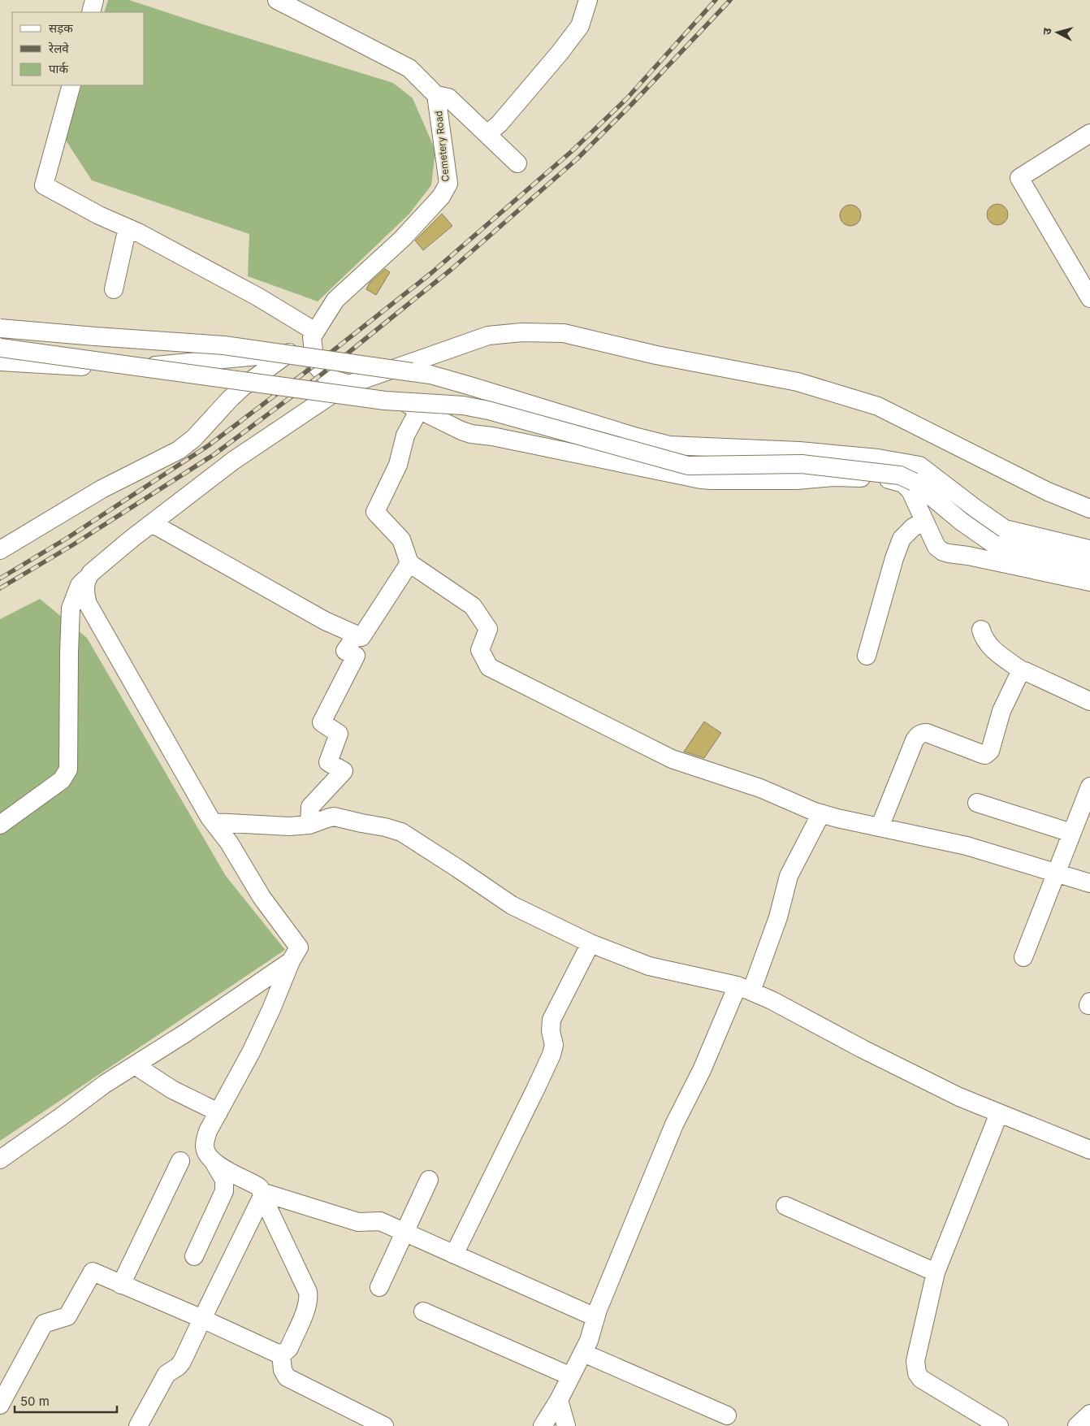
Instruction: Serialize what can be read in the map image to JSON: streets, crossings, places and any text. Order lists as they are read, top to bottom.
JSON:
{
  "streets": {
    "street": ["Cemetery Road"]
  },
  "legend": ["सड़क", "रेलवे", "पार्क"],
  "scale_bar": "50 m",
  "north": "left"
}
